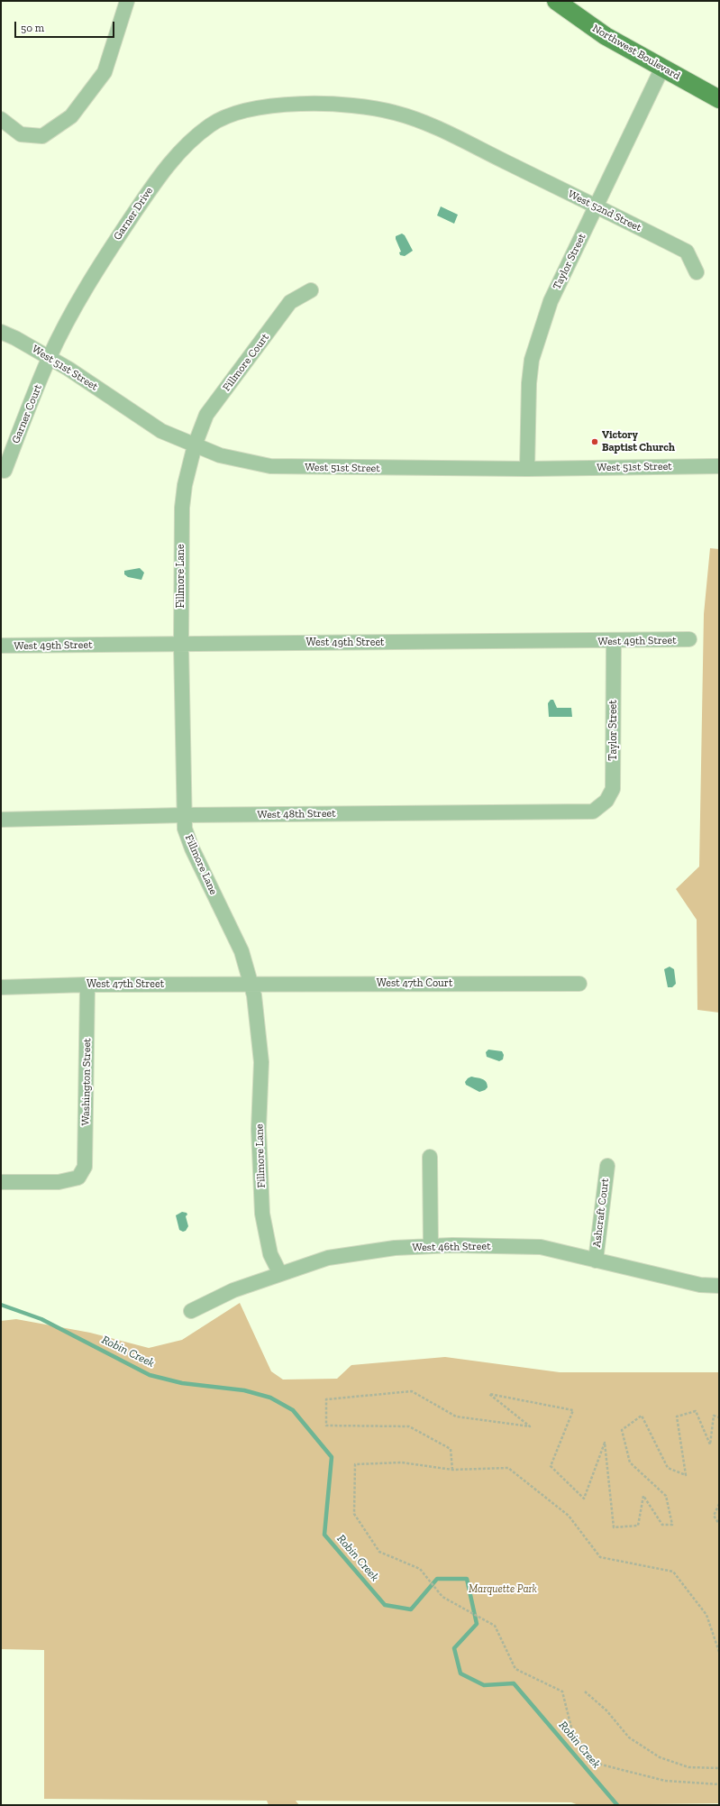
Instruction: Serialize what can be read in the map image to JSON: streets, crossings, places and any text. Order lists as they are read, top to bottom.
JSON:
{
  "streets": {
    "main road": ["Northwest Boulevard"],
    "street": [
      "West 52nd Street",
      "Garner Drive",
      "Taylor Street",
      "Fillmore Court",
      "West 51st Street",
      "Garner Court",
      "Fillmore Lane",
      "West 49th Street",
      "West 48th Street",
      "West 47th Court",
      "West 47th Street",
      "Washington Street",
      "Ashcraft Court",
      "West 46th Street"
    ]
  },
  "crossings": [
    ["Northwest Boulevard", "Taylor Street"],
    ["West 52nd Street", "Garner Drive"],
    ["West 52nd Street", "Taylor Street"],
    ["Garner Drive", "West 51st Street"],
    ["Garner Drive", "Garner Court"],
    ["Taylor Street", "West 51st Street"],
    ["Taylor Street", "West 49th Street"],
    ["Taylor Street", "West 48th Street"],
    ["Fillmore Court", "West 51st Street"],
    ["Fillmore Court", "Fillmore Lane"],
    ["West 51st Street", "Garner Court"],
    ["West 51st Street", "Fillmore Lane"],
    ["Fillmore Lane", "West 49th Street"],
    ["Fillmore Lane", "West 48th Street"],
    ["Fillmore Lane", "West 47th Court"],
    ["Fillmore Lane", "West 47th Street"],
    ["Fillmore Lane", "West 46th Street"],
    ["West 47th Court", "West 47th Street"],
    ["West 47th Street", "Washington Street"],
    ["Ashcraft Court", "West 46th Street"]
  ],
  "water": ["Robin Creek"],
  "parks": ["Marquette Park"],
  "places": ["Victory Baptist Church"],
  "scale_bar": "50 m"
}
